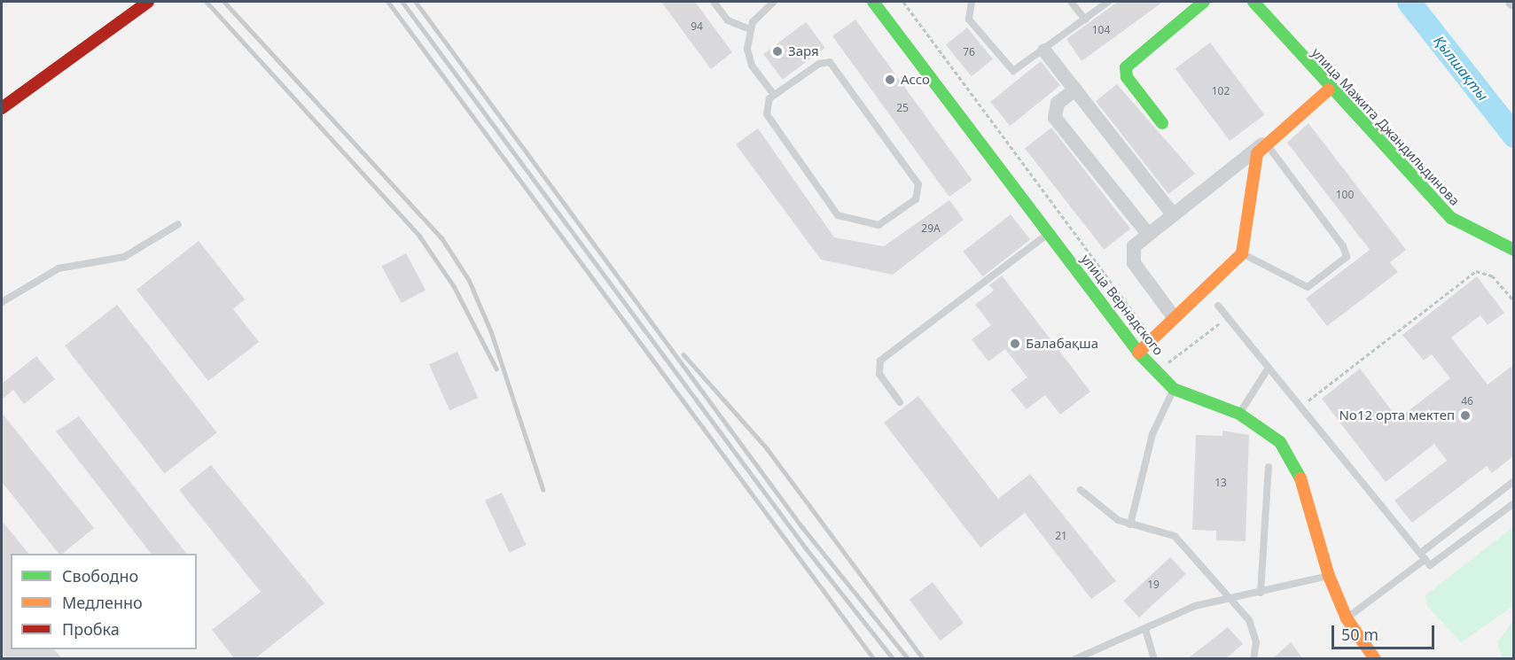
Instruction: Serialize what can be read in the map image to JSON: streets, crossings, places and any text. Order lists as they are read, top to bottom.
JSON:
{
  "streets": {
    "street": ["улица Мажита Джандильдинова", "улица Вернадского"]
  },
  "water": ["Қылшақты"],
  "places": [
    "Заря",
    "Ассо",
    "Балабақша",
    "No12 орта мектеп"
  ],
  "house_numbers": [
    "94",
    "104",
    "76",
    "102",
    "25",
    "100",
    "29А",
    "46",
    "13",
    "21",
    "19"
  ],
  "legend": ["Свободно", "Медленно", "Пробка"],
  "scale_bar": "50 m"
}
